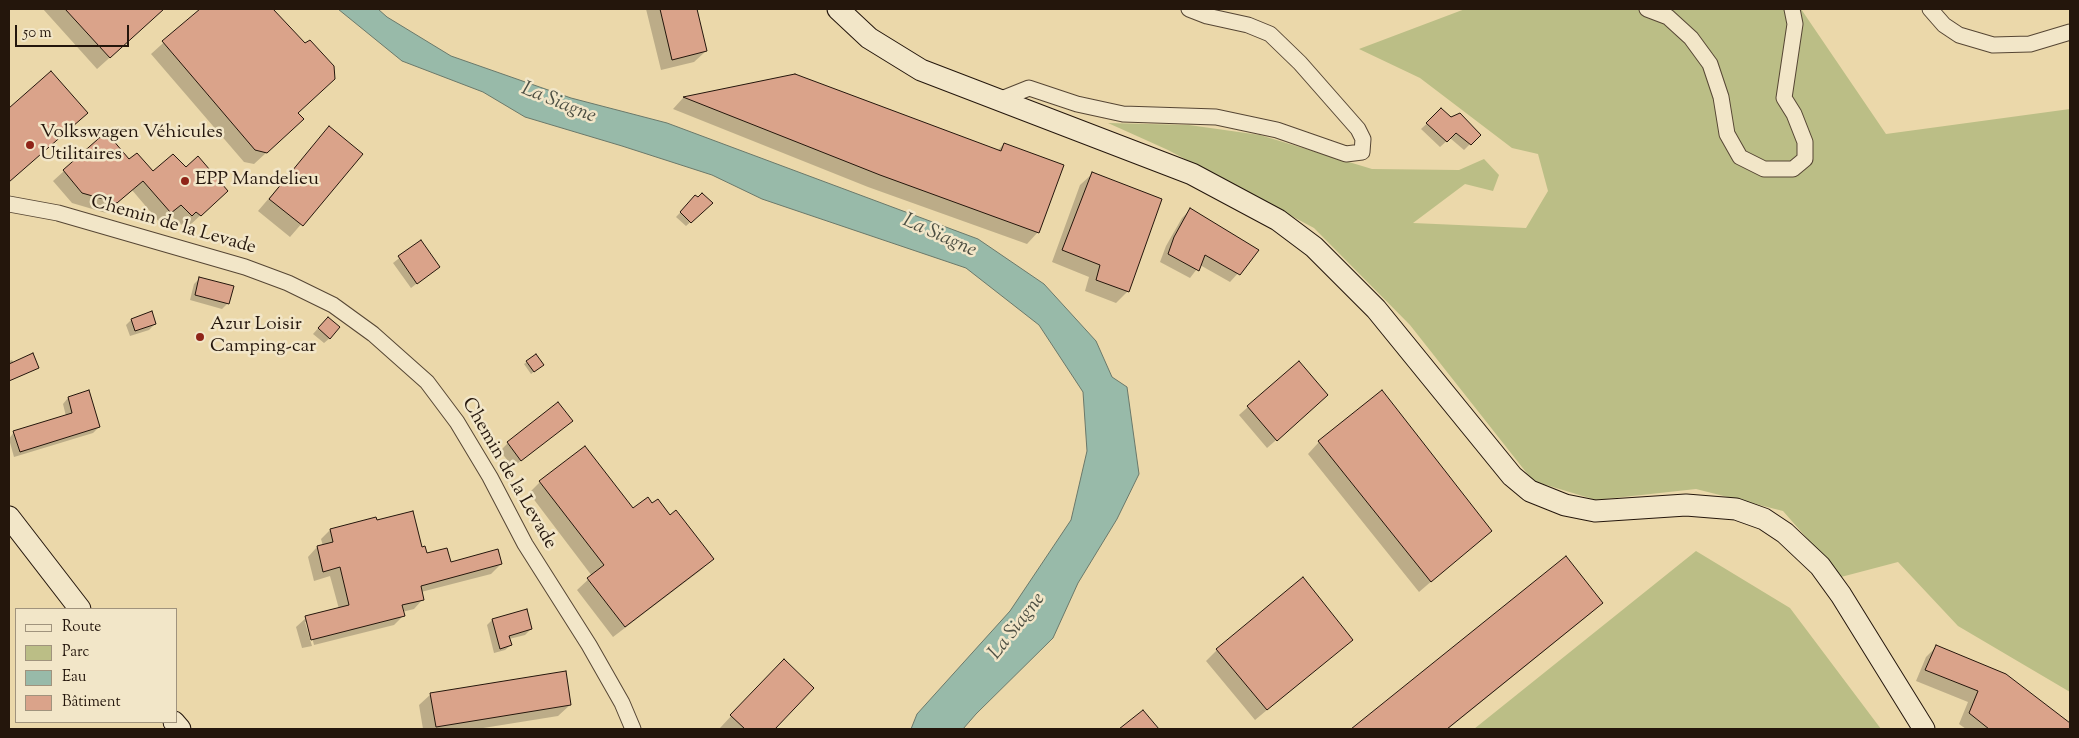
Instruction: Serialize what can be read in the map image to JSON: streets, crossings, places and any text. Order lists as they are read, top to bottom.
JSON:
{
  "streets": {
    "street": ["Chemin de la Levade"]
  },
  "water": ["La Siagne"],
  "places": ["Volkswagen Véhicules Utilitaires", "EPP Mandelieu", "Azur Loisir Camping-car"],
  "legend": [
    "Route",
    "Parc",
    "Eau",
    "Bâtiment"
  ],
  "scale_bar": "50 m"
}
